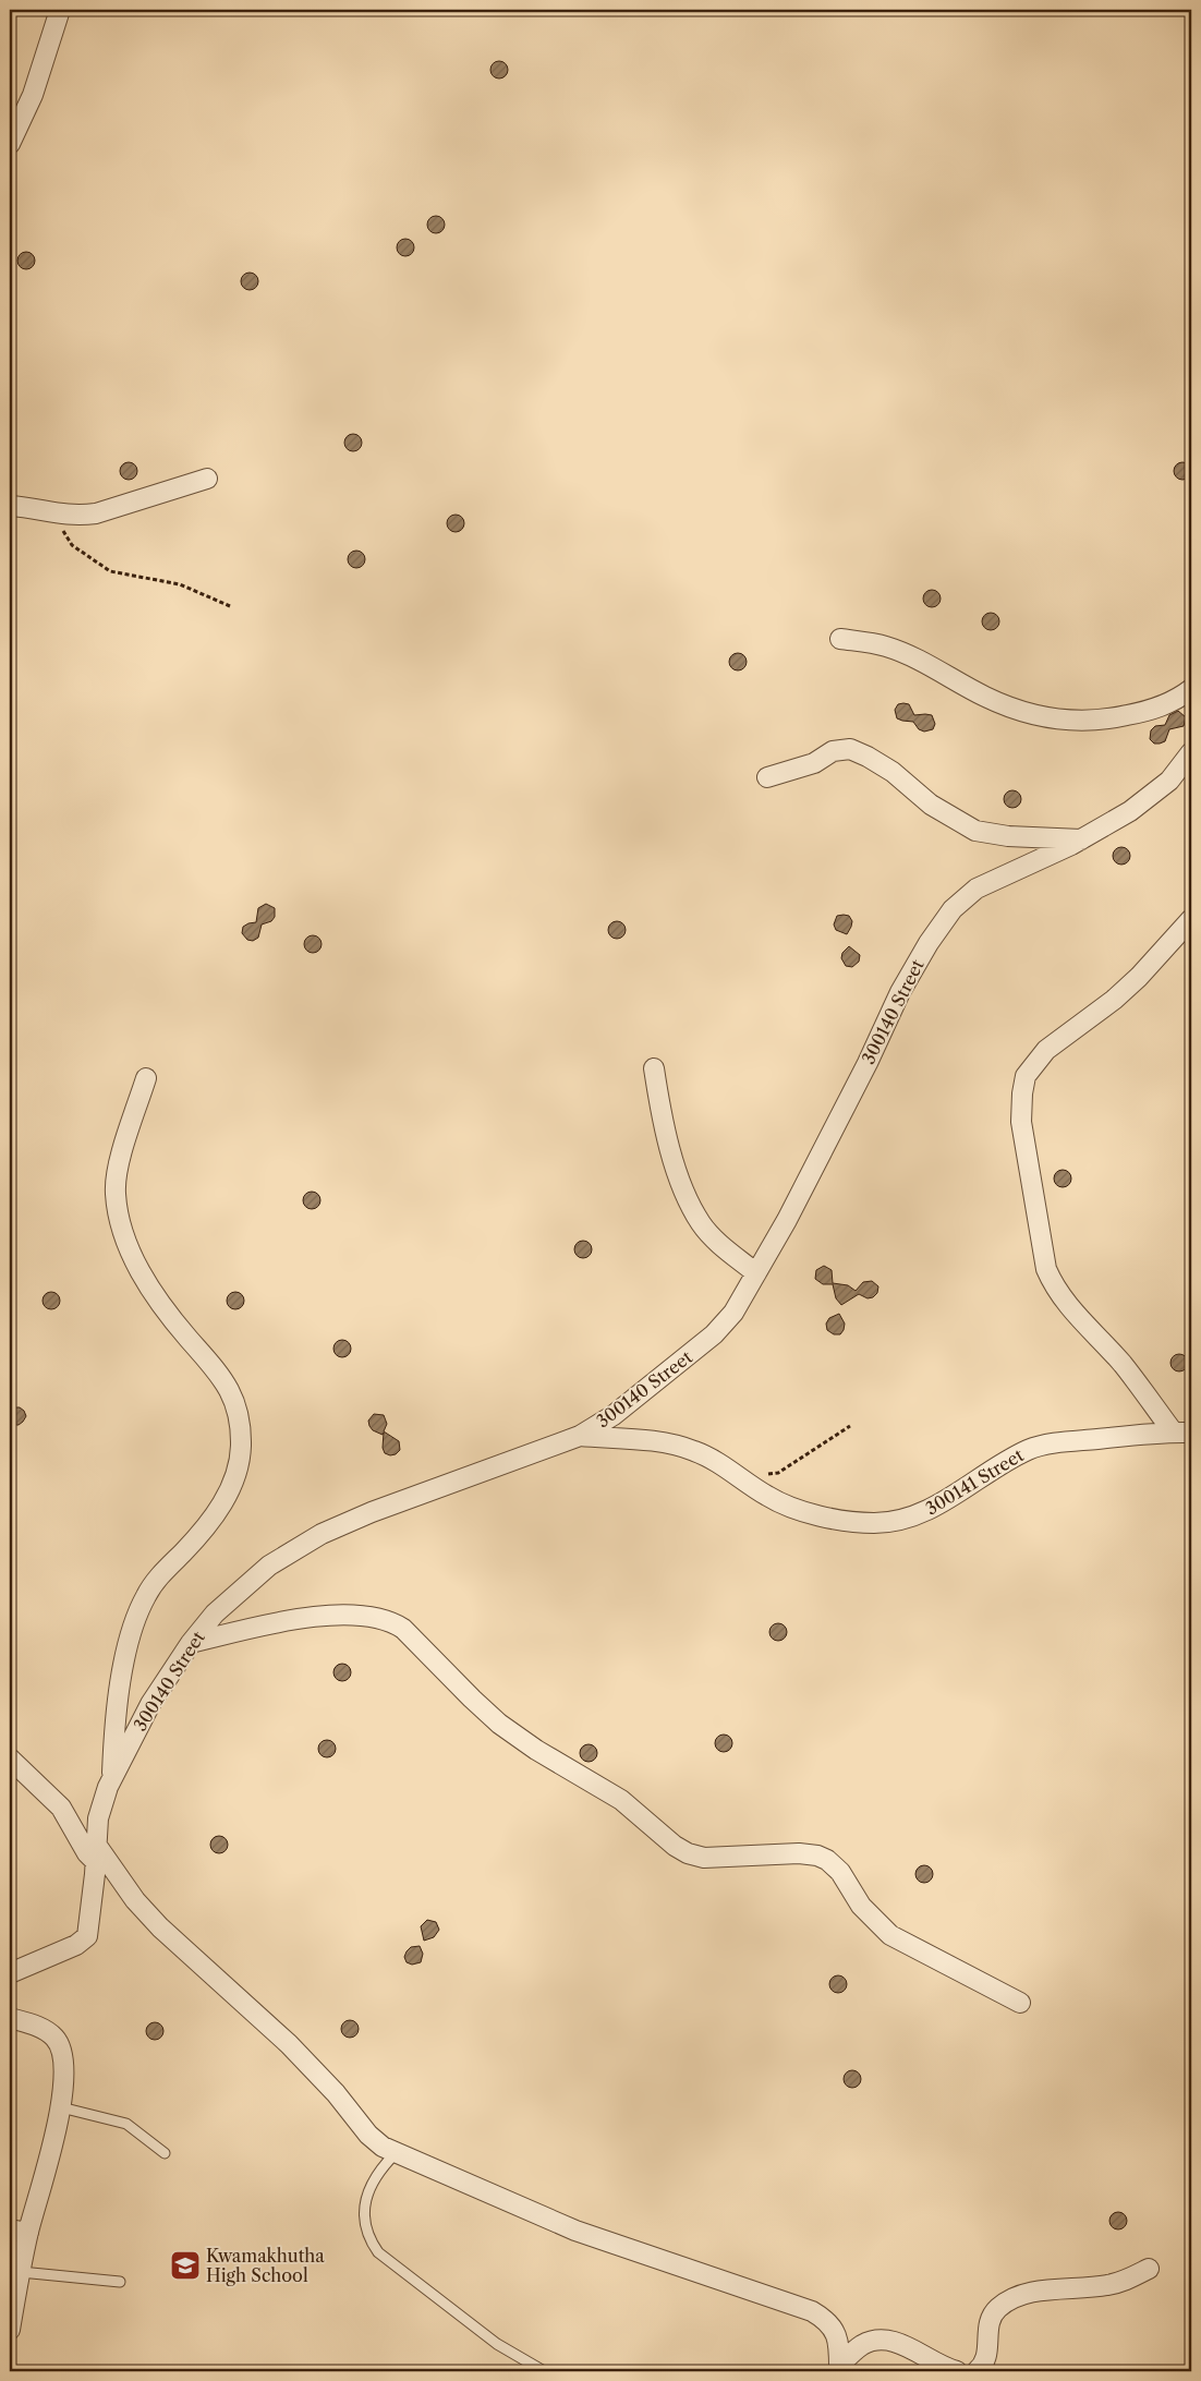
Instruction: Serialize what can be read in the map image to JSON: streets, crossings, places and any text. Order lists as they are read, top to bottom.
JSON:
{
  "streets": {
    "street": ["300140 Street", "300141 Street"]
  },
  "crossings": [
    ["300140 Street", "300141 Street"]
  ],
  "places": {
    "school or university": ["Kwamakhutha High School"]
  }
}
